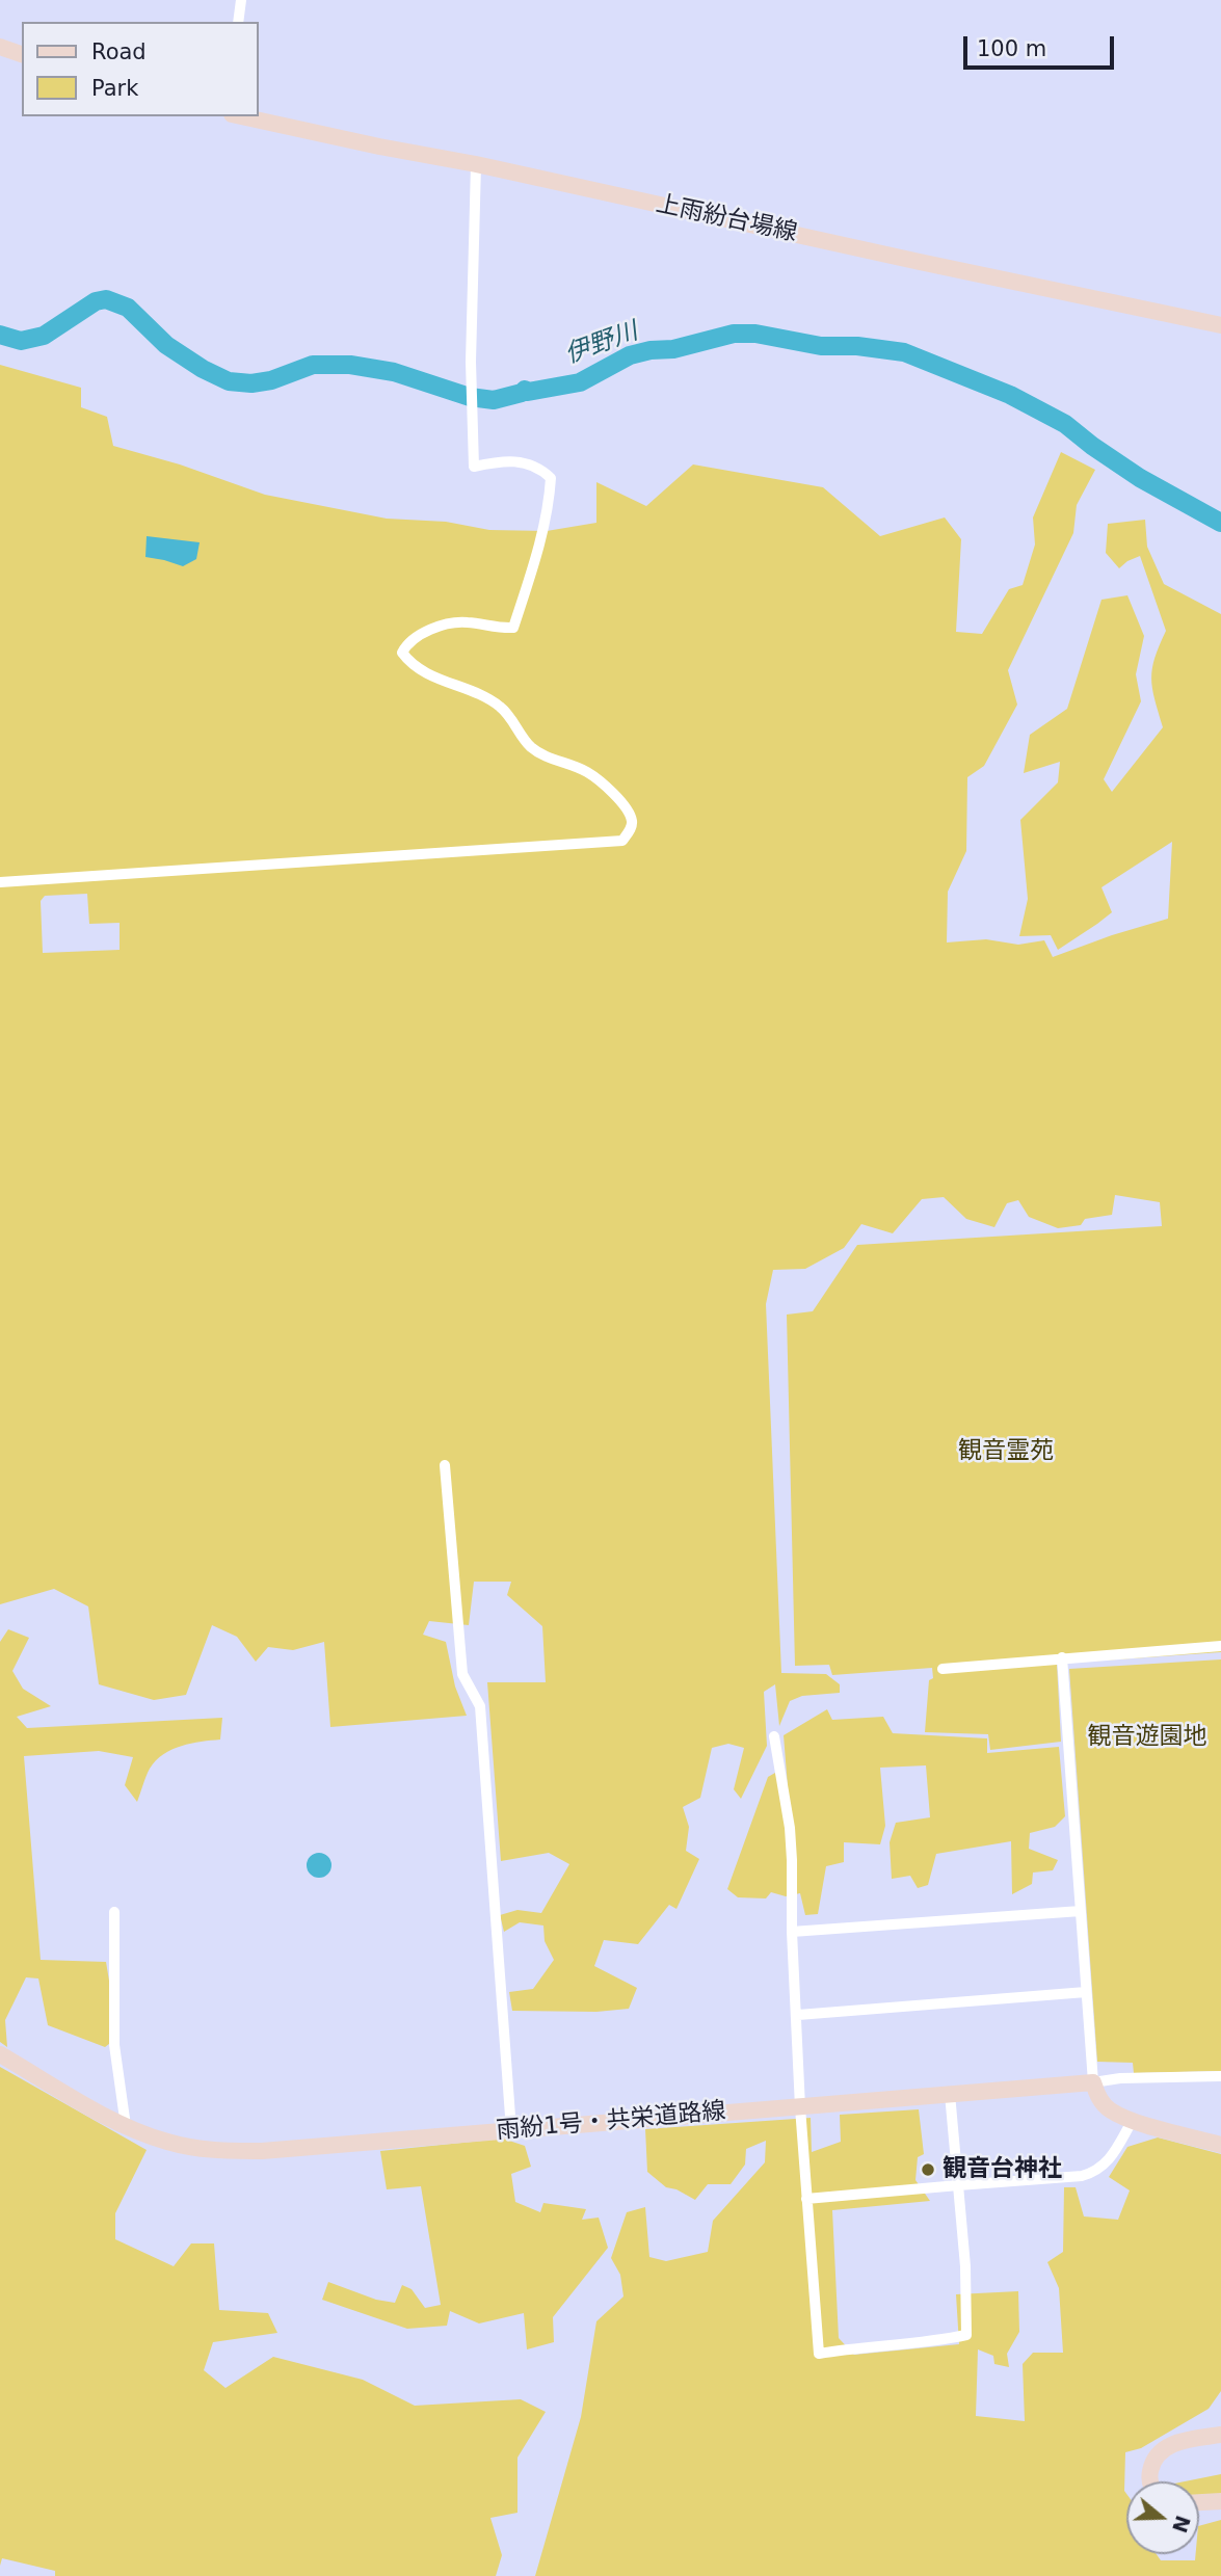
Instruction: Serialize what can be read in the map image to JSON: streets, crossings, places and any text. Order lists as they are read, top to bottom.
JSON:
{
  "streets": {
    "street": ["上雨紛台場線", "雨紛1号・共栄道路線"]
  },
  "water": ["伊野川"],
  "parks": ["観音霊苑", "観音遊園地"],
  "places": ["観音台神社"],
  "legend": ["Road", "Park"],
  "scale_bar": "100 m",
  "north": "right"
}
